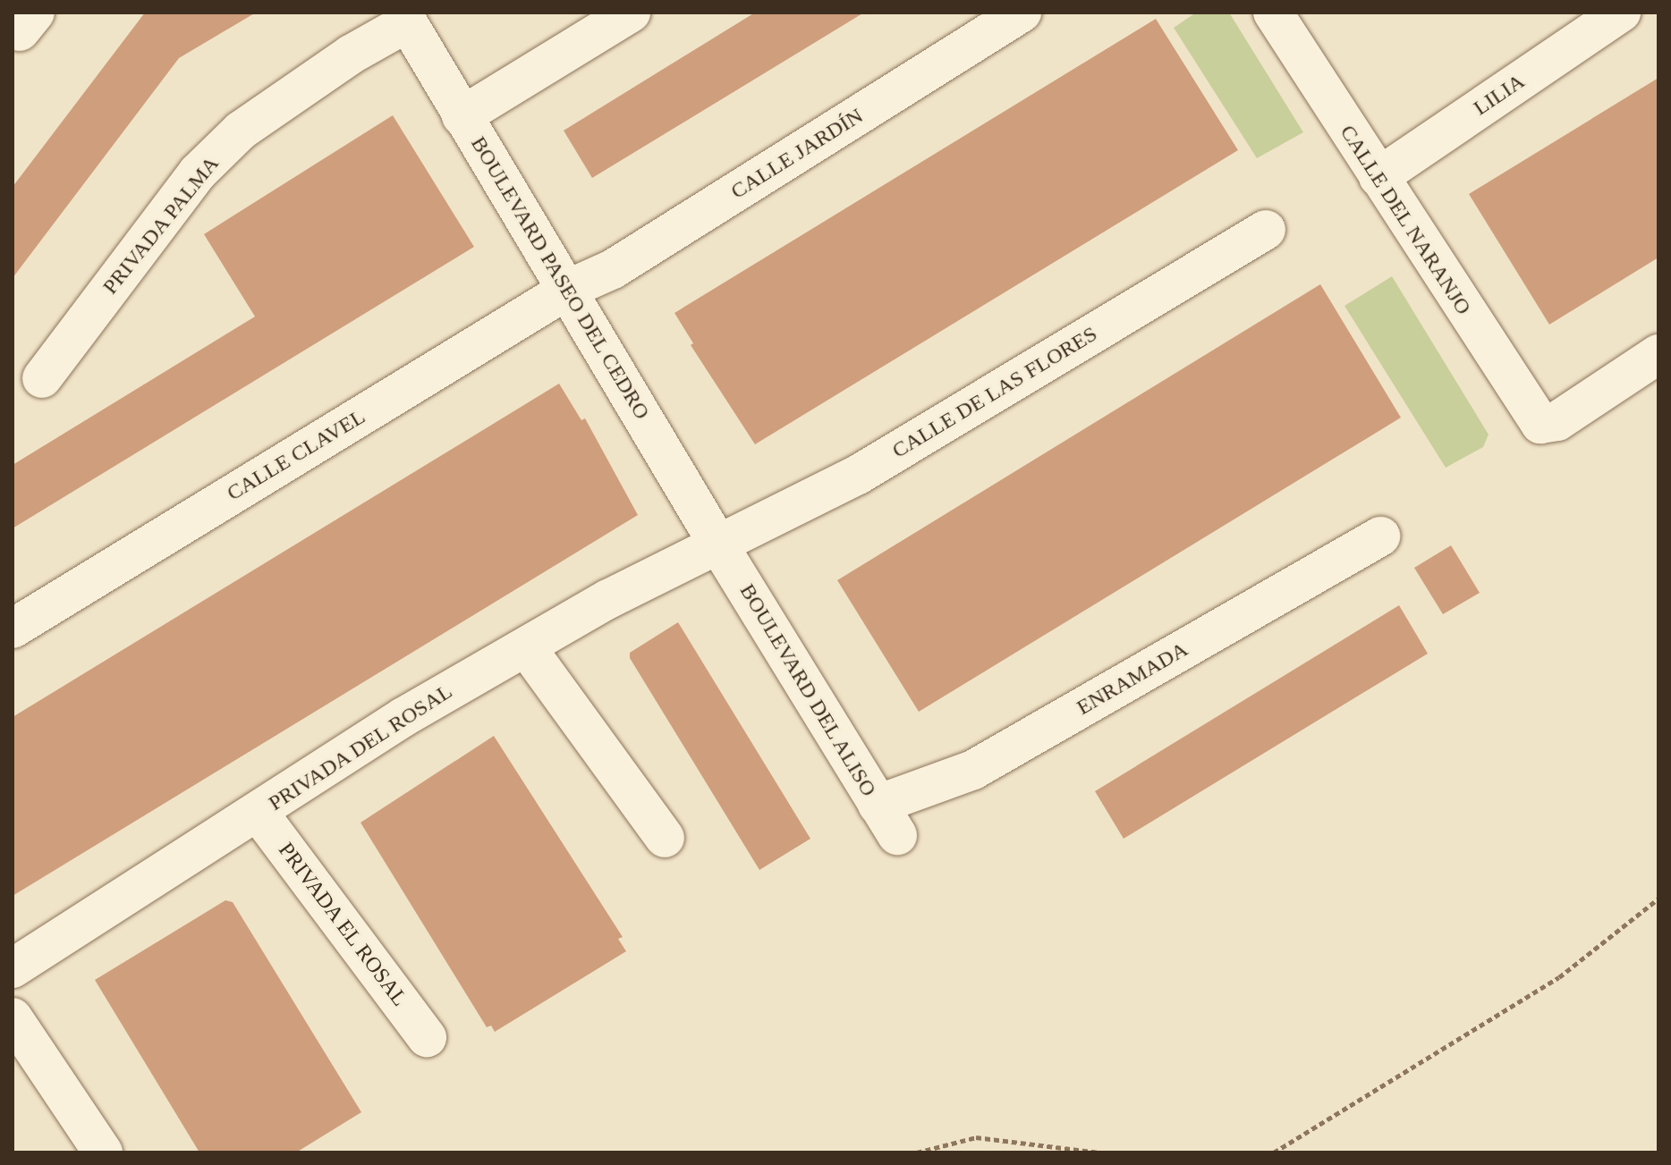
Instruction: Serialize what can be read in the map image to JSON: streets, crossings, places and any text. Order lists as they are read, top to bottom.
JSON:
{
  "streets": {
    "street": [
      "LILIA",
      "CALLE JARDÍN",
      "CALLE DEL NARANJO",
      "PRIVADA PALMA",
      "BOULEVARD PASEO DEL CEDRO",
      "CALLE DE LAS FLORES",
      "CALLE CLAVEL",
      "ENRAMADA",
      "BOULEVARD DEL ALISO",
      "PRIVADA DEL ROSAL",
      "PRIVADA EL ROSAL"
    ]
  },
  "crossings": [
    ["LILIA", "CALLE DEL NARANJO"],
    ["CALLE JARDÍN", "BOULEVARD PASEO DEL CEDRO"],
    ["CALLE JARDÍN", "CALLE CLAVEL"],
    ["PRIVADA PALMA", "BOULEVARD PASEO DEL CEDRO"],
    ["BOULEVARD PASEO DEL CEDRO", "CALLE DE LAS FLORES"],
    ["BOULEVARD PASEO DEL CEDRO", "CALLE CLAVEL"],
    ["BOULEVARD PASEO DEL CEDRO", "BOULEVARD DEL ALISO"],
    ["BOULEVARD PASEO DEL CEDRO", "PRIVADA DEL ROSAL"],
    ["CALLE DE LAS FLORES", "BOULEVARD DEL ALISO"],
    ["CALLE DE LAS FLORES", "PRIVADA DEL ROSAL"],
    ["ENRAMADA", "BOULEVARD DEL ALISO"],
    ["BOULEVARD DEL ALISO", "PRIVADA DEL ROSAL"],
    ["PRIVADA DEL ROSAL", "PRIVADA EL ROSAL"]
  ]
}
